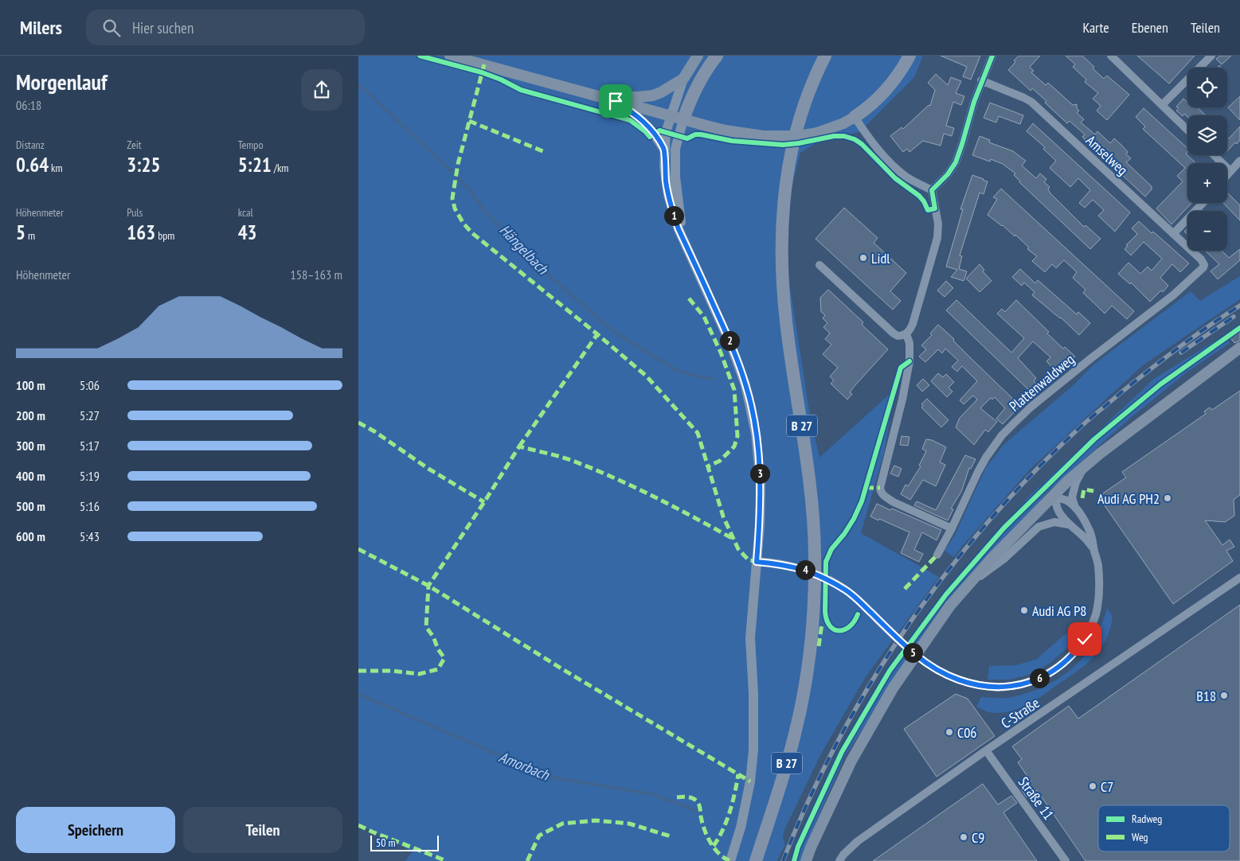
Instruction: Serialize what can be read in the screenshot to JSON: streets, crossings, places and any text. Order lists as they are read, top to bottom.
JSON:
{
  "streets": {
    "highway": ["B 27"],
    "street": [
      "Amselweg",
      "Plattenwaldweg",
      "C-Straße",
      "Straße 11"
    ]
  },
  "crossings": [
    ["Amselweg", "Plattenwaldweg"],
    ["C-Straße", "Straße 11"]
  ],
  "water": ["Hängelbach", "Amorbach"],
  "places": [
    "Lidl",
    "Audi AG PH2",
    "Audi AG P8",
    "B18",
    "C06",
    "C7",
    "C9"
  ],
  "legend": ["Radweg", "Weg"],
  "scale_bar": "50 m",
  "page": {
    "header": "Milers",
    "search": "Hier suchen",
    "nav": ["Karte", "Ebenen", "Teilen"],
    "heading": ["Morgenlauf", "06:18"],
    "map_buttons": ["+", "−"],
    "stats": [
      ["Distanz", "0.64 km"],
      ["Zeit", "3:25"],
      ["Tempo", "5:21 /km"],
      ["Höhenmeter", "5 m"],
      ["Puls", "163 bpm"],
      ["kcal", "43"]
    ],
    "pins": [
      "1",
      "2",
      "3",
      "4",
      "5",
      "6"
    ],
    "chart": ["Höhenmeter", "158–163 m"],
    "list": [
      {
        "name": "100 m",
        "note": "5:06"
      },
      {
        "name": "200 m",
        "note": "5:27"
      },
      {
        "name": "300 m",
        "note": "5:17"
      },
      {
        "name": "400 m",
        "note": "5:19"
      },
      {
        "name": "500 m",
        "note": "5:16"
      },
      {
        "name": "600 m",
        "note": "5:43"
      }
    ],
    "buttons": ["Speichern", "Teilen"],
    "scale": "50 m"
  }
}
